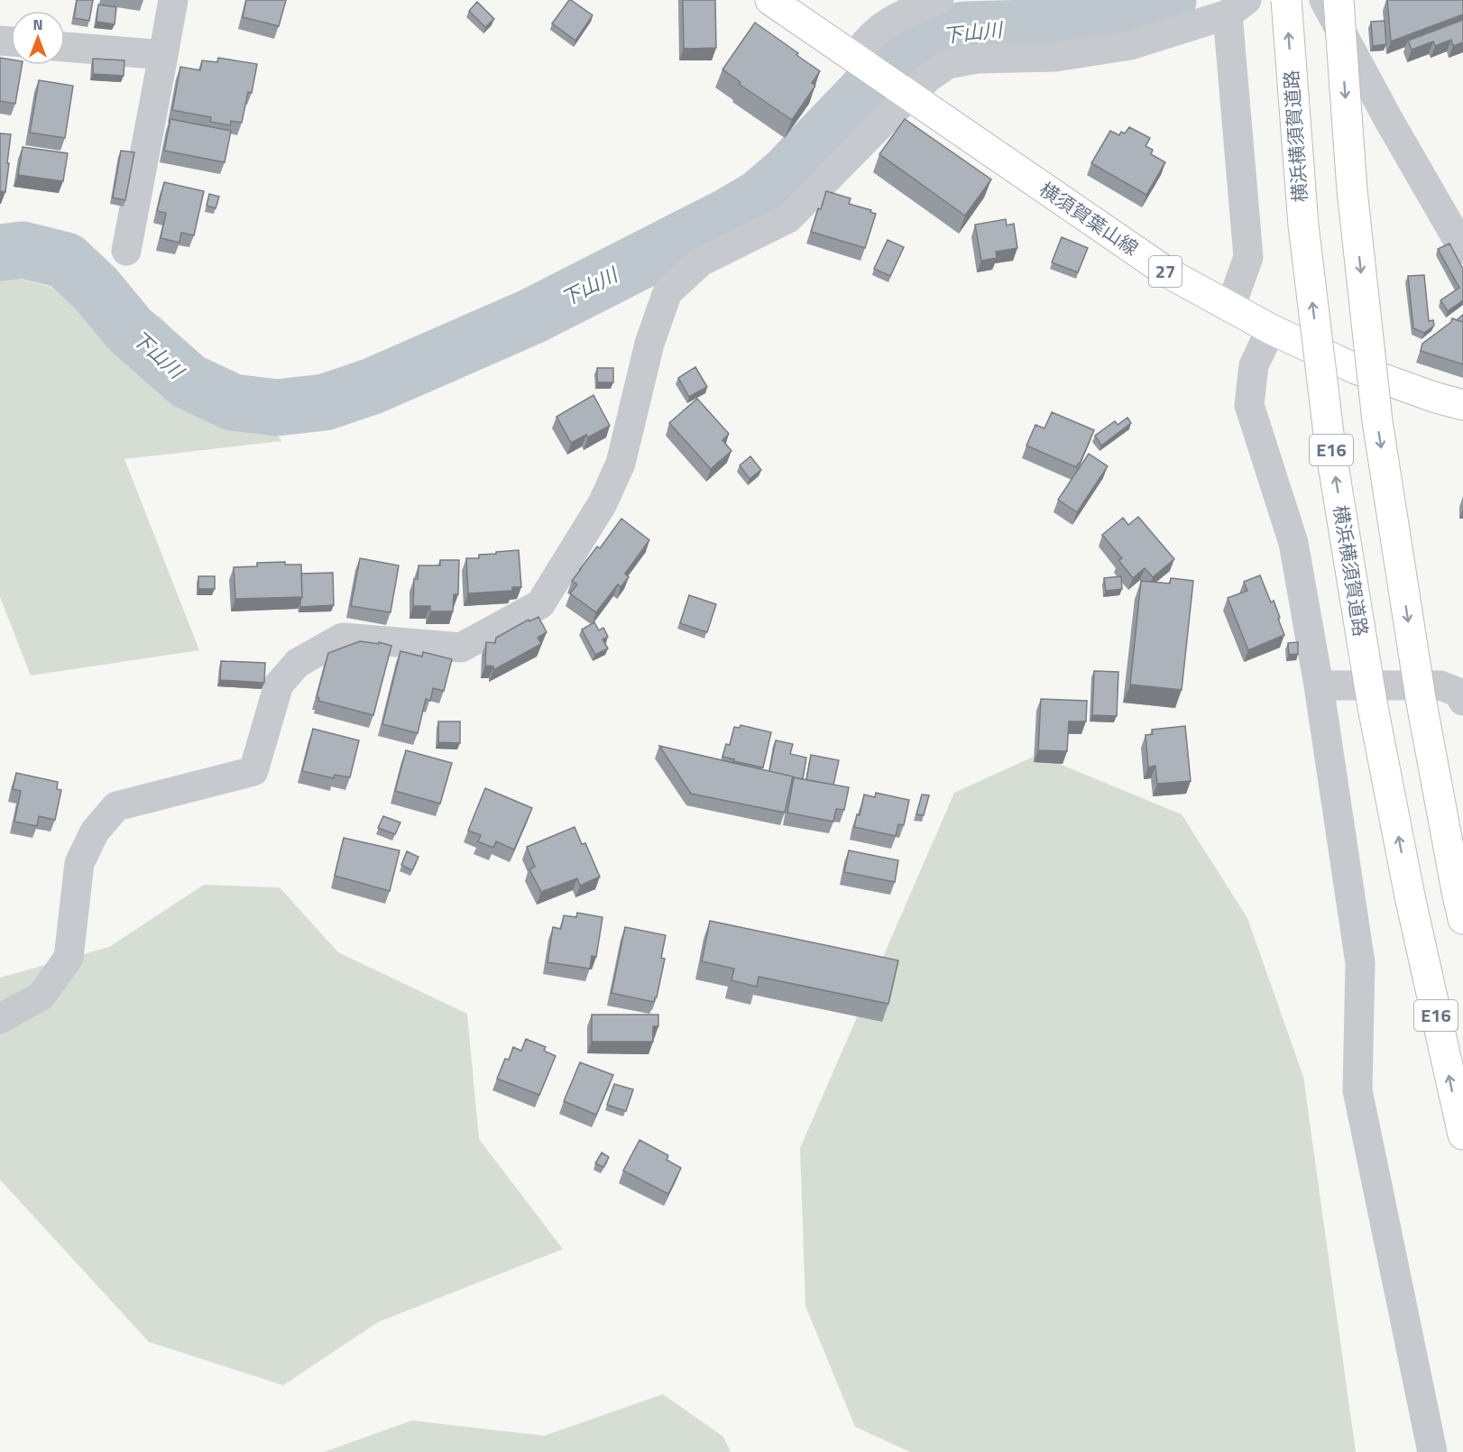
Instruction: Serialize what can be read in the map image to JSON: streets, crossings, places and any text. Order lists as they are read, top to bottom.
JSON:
{
  "streets": {
    "main road": [
      "横浜横須賀道路",
      "横須賀葉山線",
      "27",
      "E16"
    ]
  },
  "water": ["下山川"],
  "north": "top"
}
